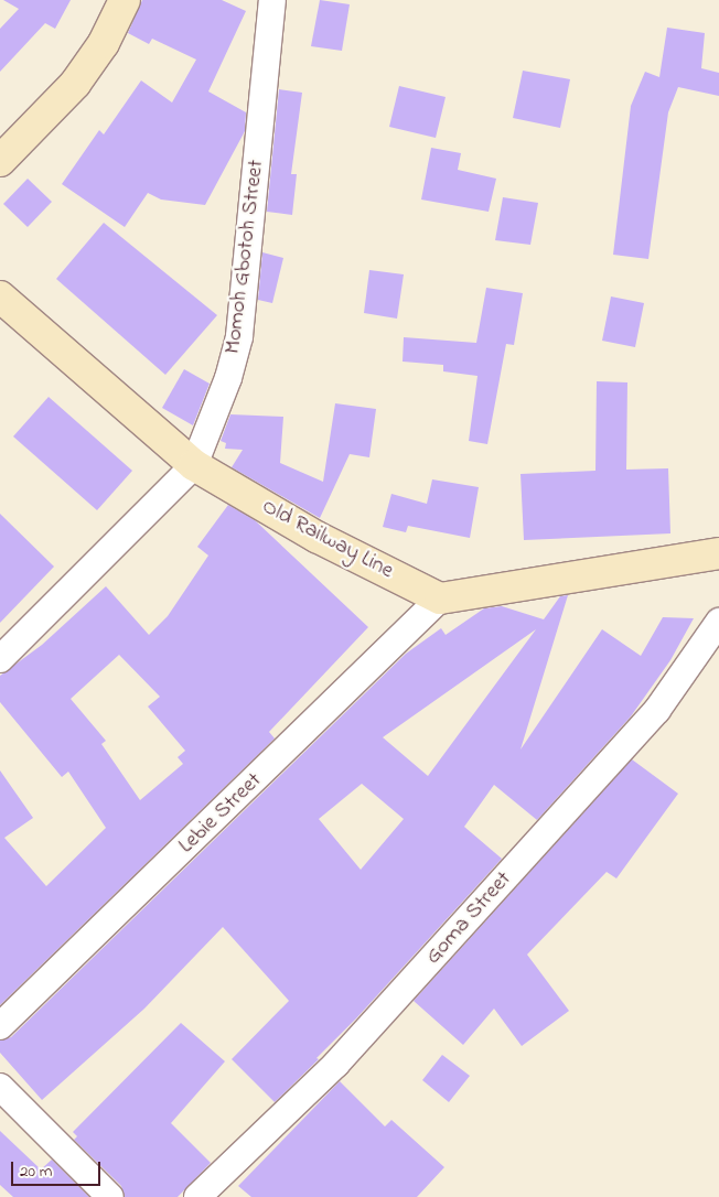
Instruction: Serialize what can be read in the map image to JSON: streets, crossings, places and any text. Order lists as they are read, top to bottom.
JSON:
{
  "streets": {
    "street": [
      "Momoh Gbotoh Street",
      "Old Railway Line",
      "Lebie Street",
      "Goma Street"
    ]
  },
  "crossings": [
    ["Momoh Gbotoh Street", "Old Railway Line"],
    ["Old Railway Line", "Lebie Street"]
  ],
  "scale_bar": "20 m"
}
